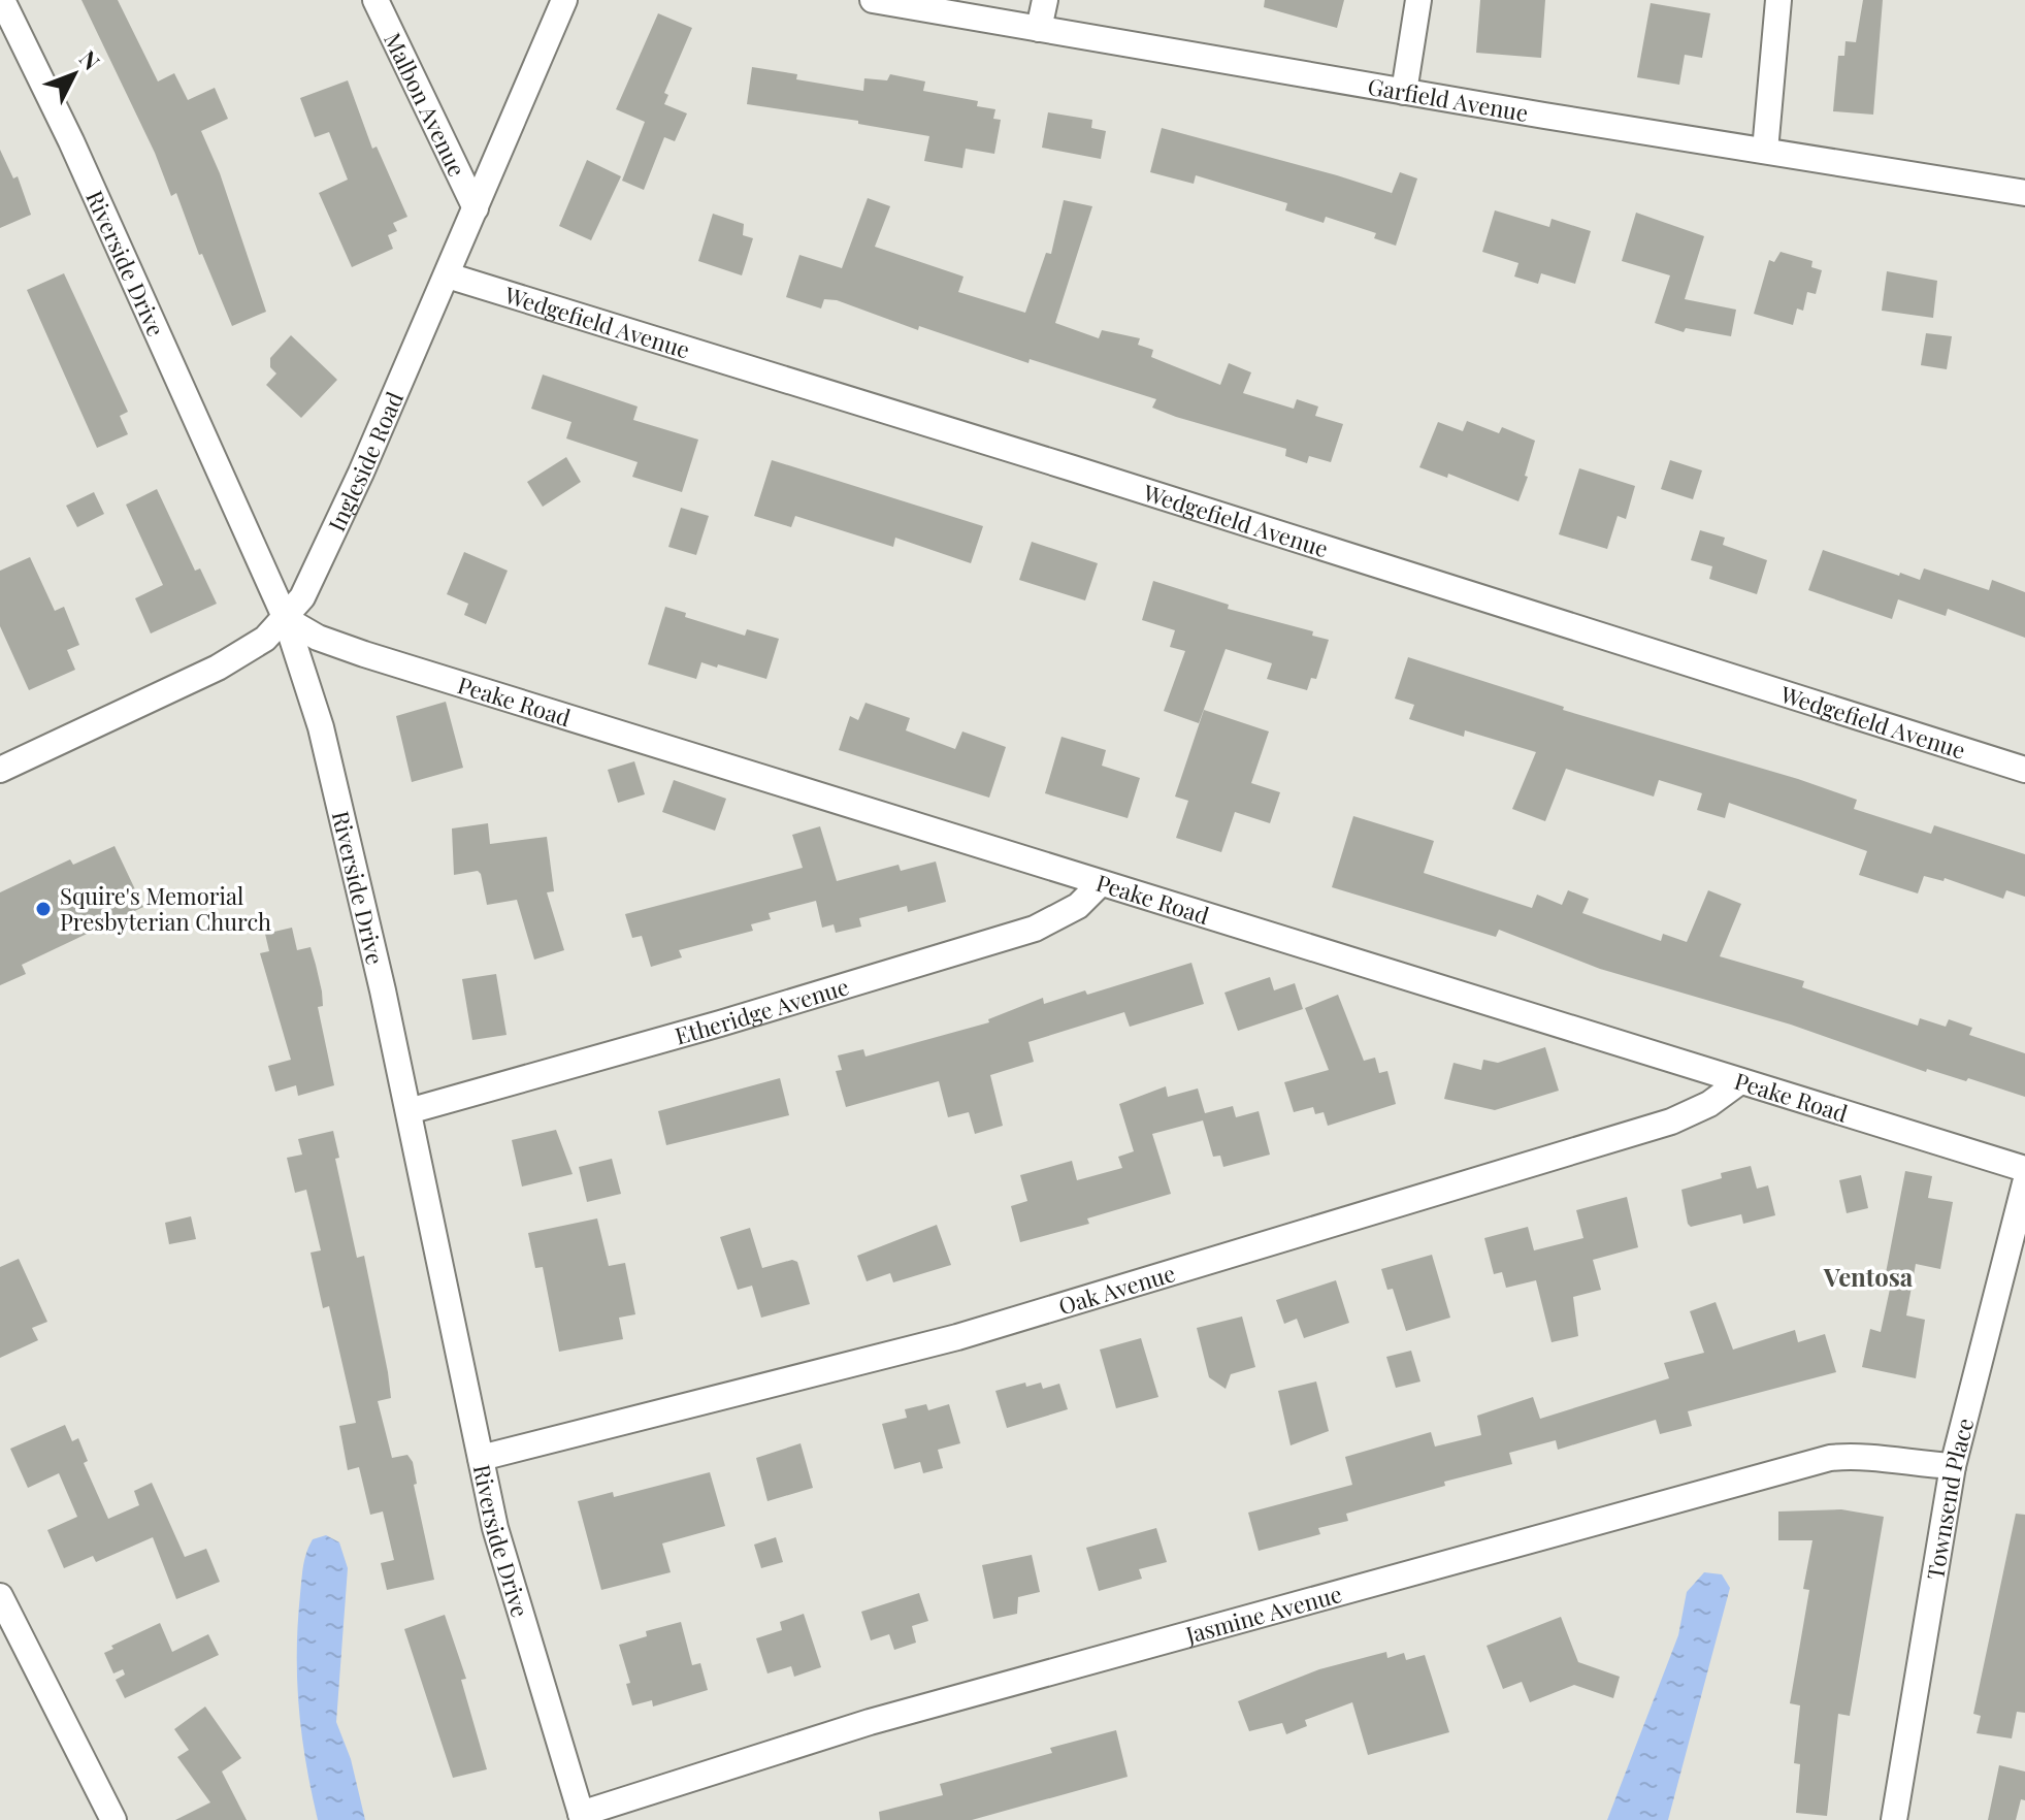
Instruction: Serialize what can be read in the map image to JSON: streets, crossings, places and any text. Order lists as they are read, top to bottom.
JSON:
{
  "streets": {
    "street": [
      "Garfield Avenue",
      "Malbon Avenue",
      "Riverside Drive",
      "Wedgefield Avenue",
      "Ingleside Road",
      "Peake Road",
      "Etheridge Avenue",
      "Oak Avenue",
      "Townsend Place",
      "Jasmine Avenue"
    ]
  },
  "crossings": [
    ["Malbon Avenue", "Ingleside Road"],
    ["Riverside Drive", "Ingleside Road"],
    ["Riverside Drive", "Peake Road"],
    ["Riverside Drive", "Etheridge Avenue"],
    ["Riverside Drive", "Oak Avenue"],
    ["Riverside Drive", "Jasmine Avenue"],
    ["Wedgefield Avenue", "Ingleside Road"],
    ["Ingleside Road", "Peake Road"],
    ["Peake Road", "Etheridge Avenue"],
    ["Peake Road", "Oak Avenue"],
    ["Townsend Place", "Jasmine Avenue"]
  ],
  "districts": ["Ventosa"],
  "places": ["Squire's Memorial Presbyterian Church"],
  "north": "top right"
}
